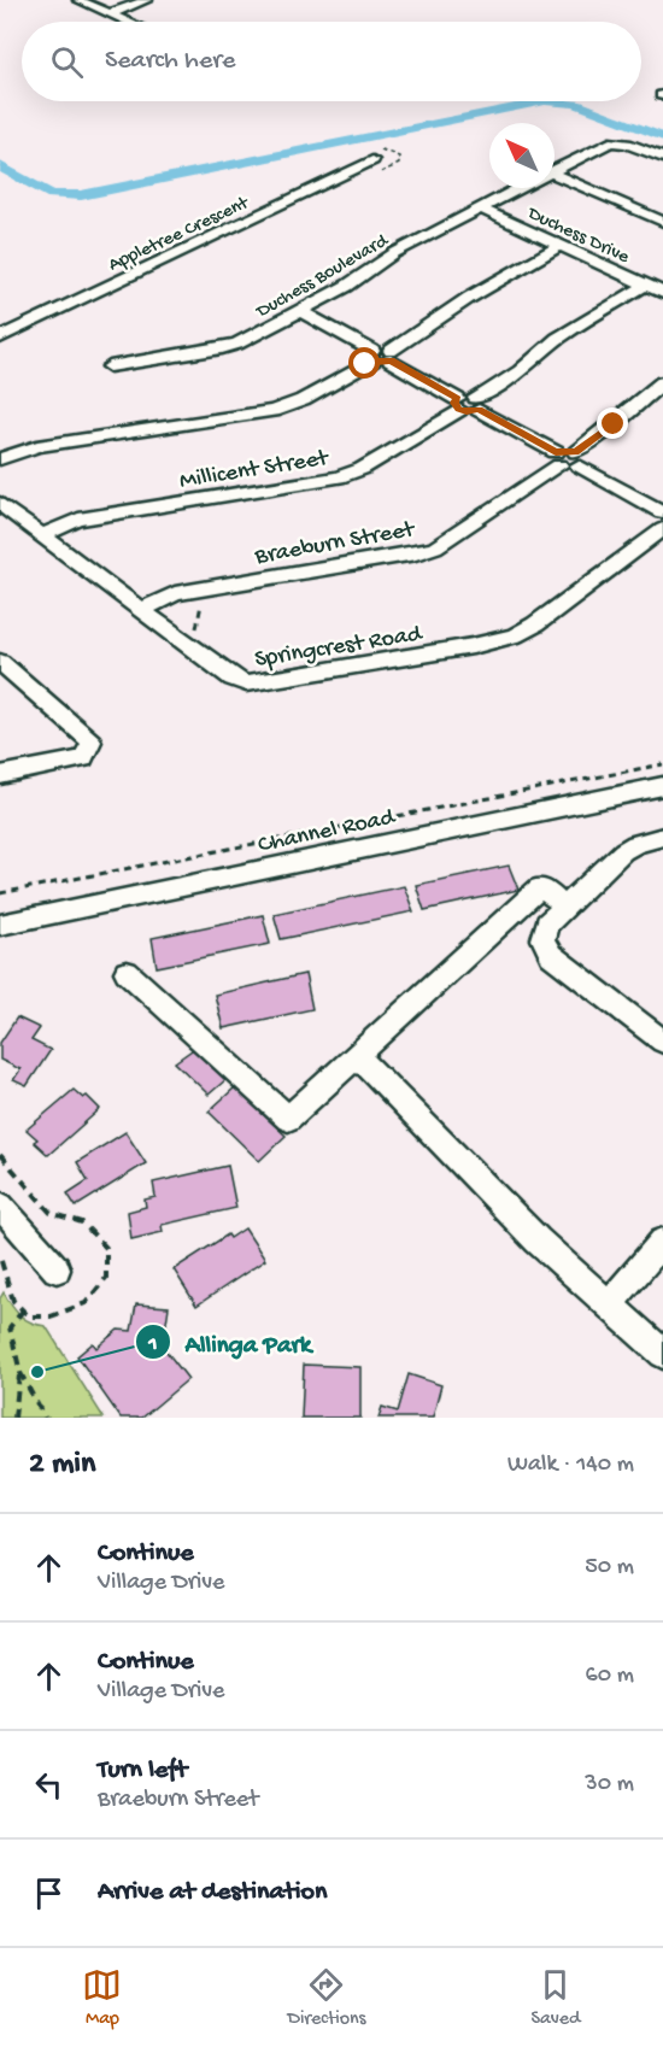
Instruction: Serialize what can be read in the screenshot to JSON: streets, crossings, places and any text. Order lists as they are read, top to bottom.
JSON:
{
  "streets": {
    "street": [
      "Appletree Crescent",
      "Duchess Drive",
      "Duchess Boulevard",
      "Millicent Street",
      "Braeburn Street",
      "Springcrest Road",
      "Channel Road"
    ]
  },
  "crossings": [
    ["Duchess Drive", "Duchess Boulevard"],
    ["Millicent Street", "Springcrest Road"],
    ["Braeburn Street", "Springcrest Road"]
  ],
  "places": ["Allinga Park"],
  "north": "top left",
  "page": {
    "search": "Search here",
    "heading": ["2 min", "Walk · 140 m"],
    "list": [
      ["Continue", "Village Drive", "50 m"],
      ["Continue", "Village Drive", "60 m"],
      ["Turn left", "Braeburn Street", "30 m"],
      "Arrive at destination"
    ],
    "nav": ["Map", "Directions", "Saved"]
  }
}
